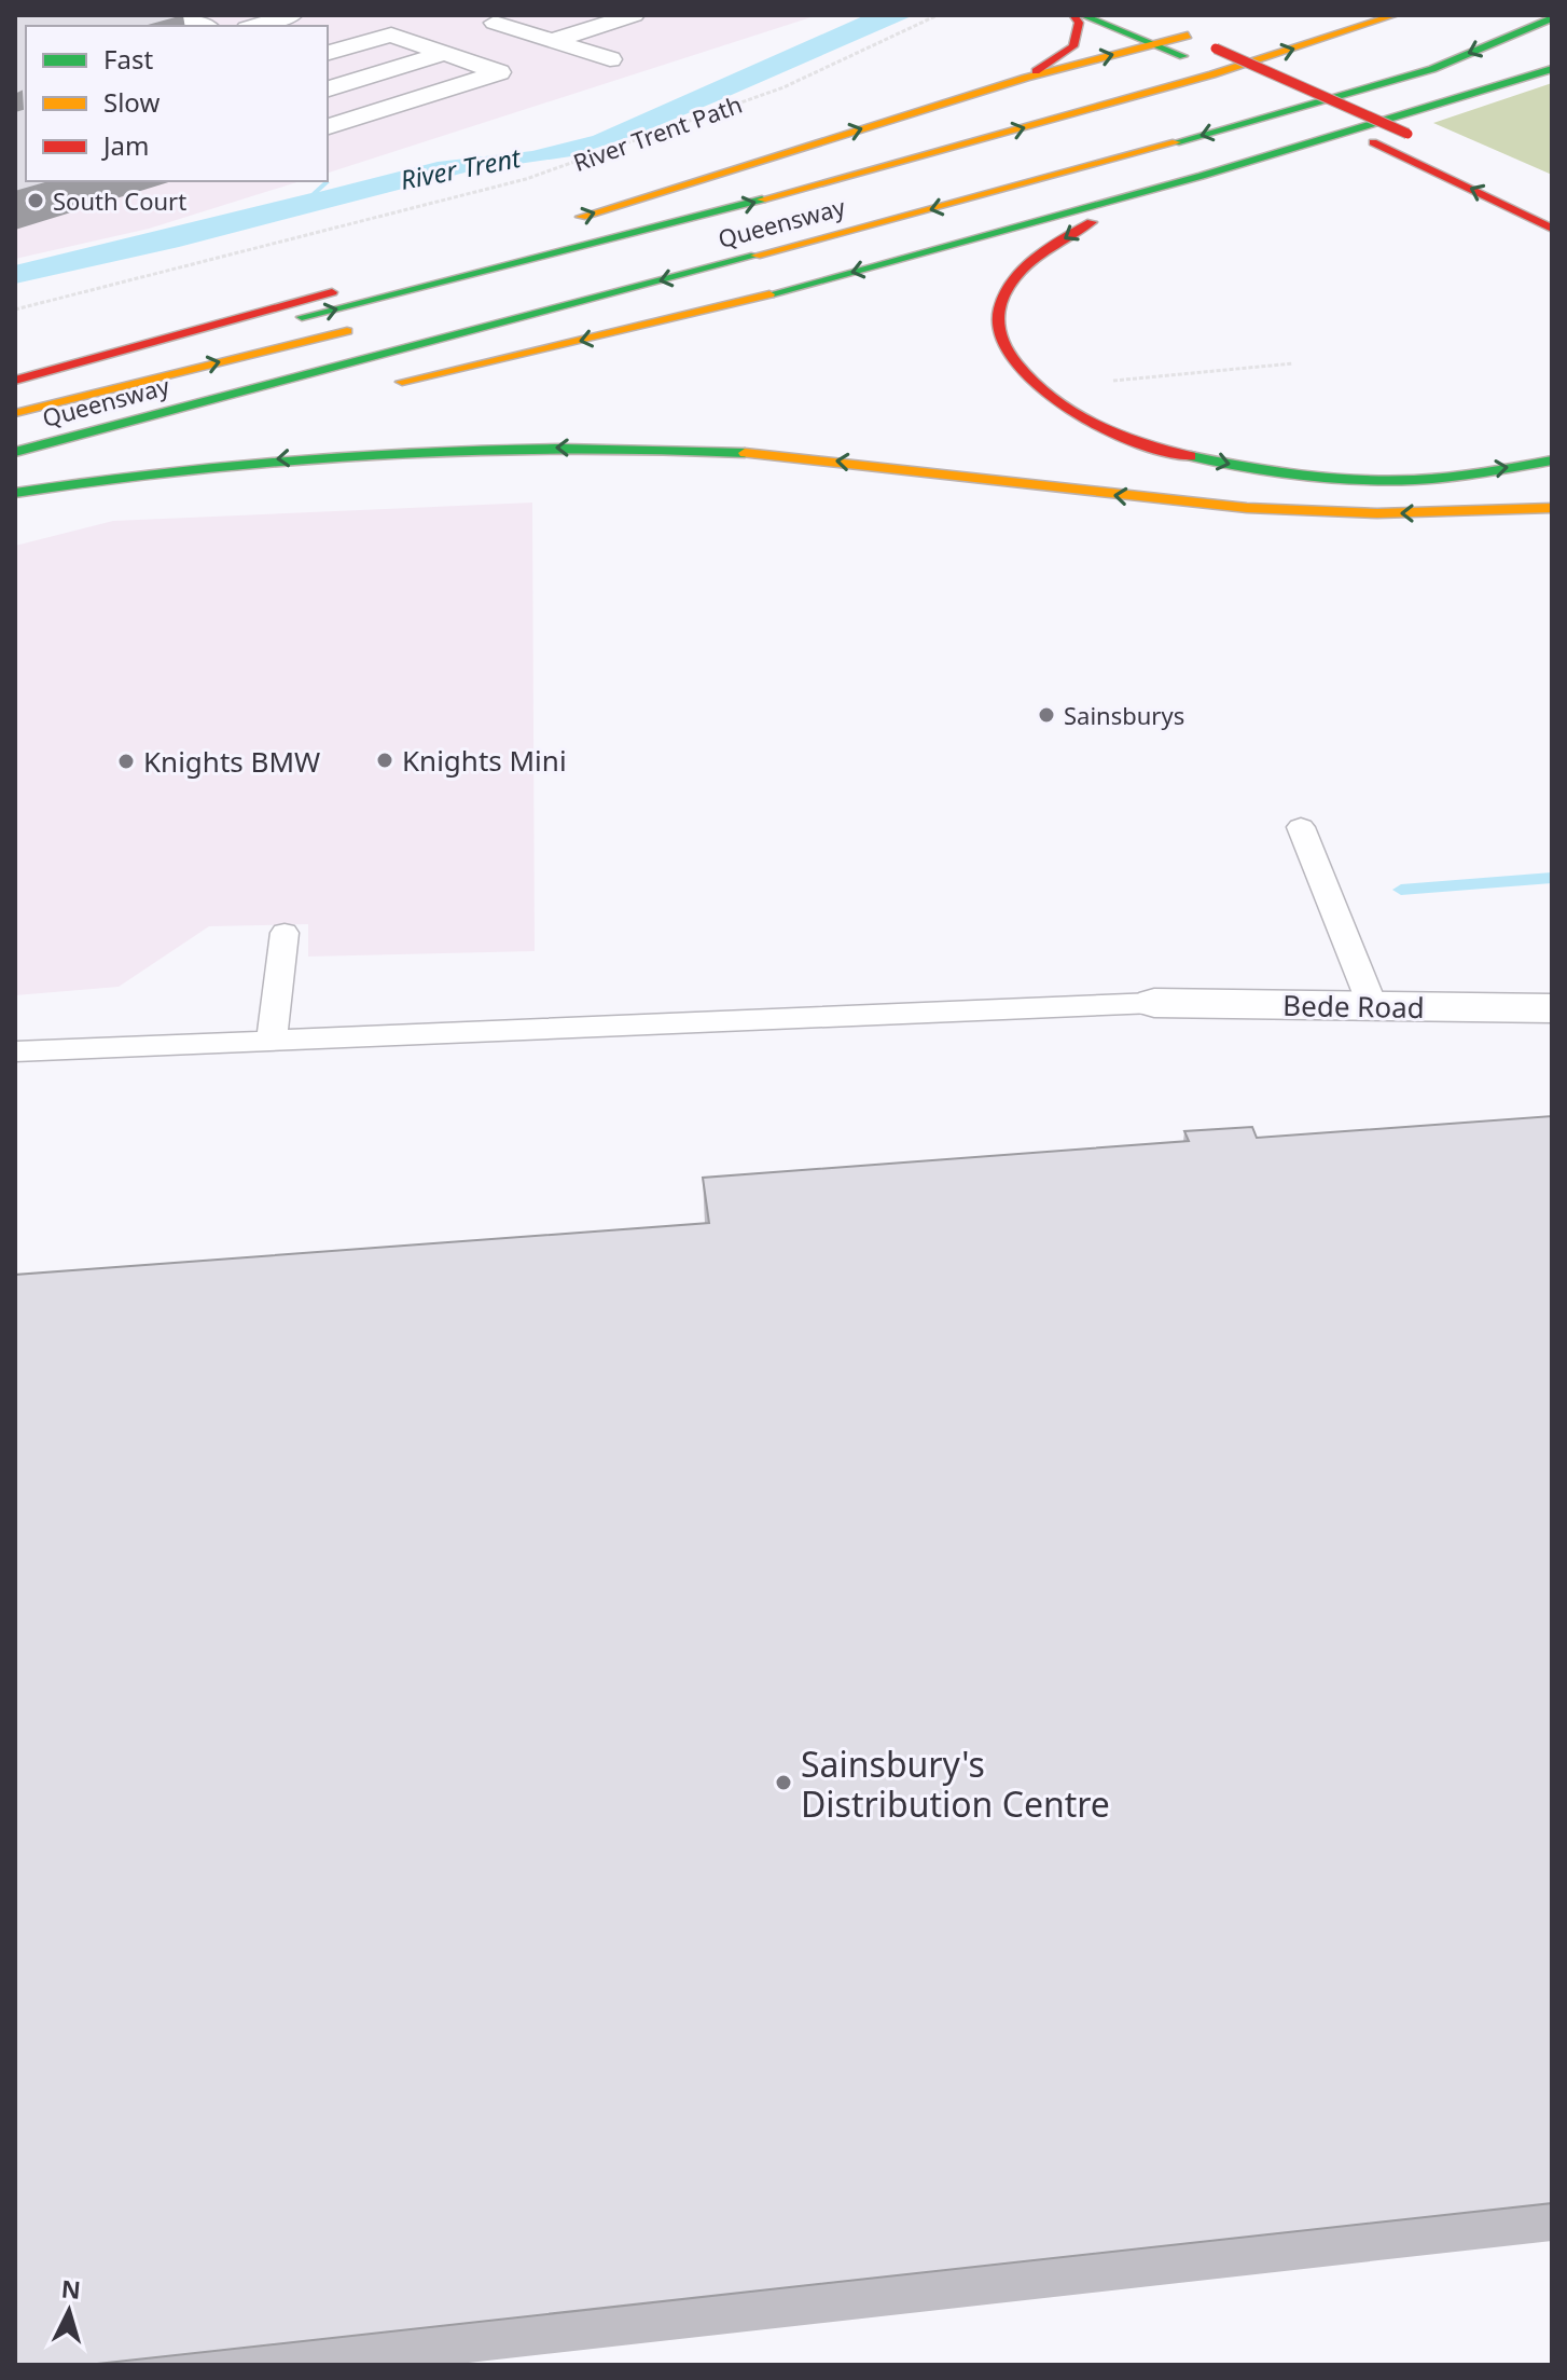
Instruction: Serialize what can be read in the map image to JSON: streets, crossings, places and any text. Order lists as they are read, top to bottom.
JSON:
{
  "streets": {
    "main road": ["Queensway"],
    "street": ["Bede Road"],
    "path": ["River Trent Path"]
  },
  "water": ["River Trent"],
  "places": [
    "South Court",
    "Sainsburys",
    "Knights Mini",
    "Knights BMW",
    "Sainsbury's Distribution Centre"
  ],
  "legend": ["Fast", "Slow", "Jam"],
  "north": "top"
}
